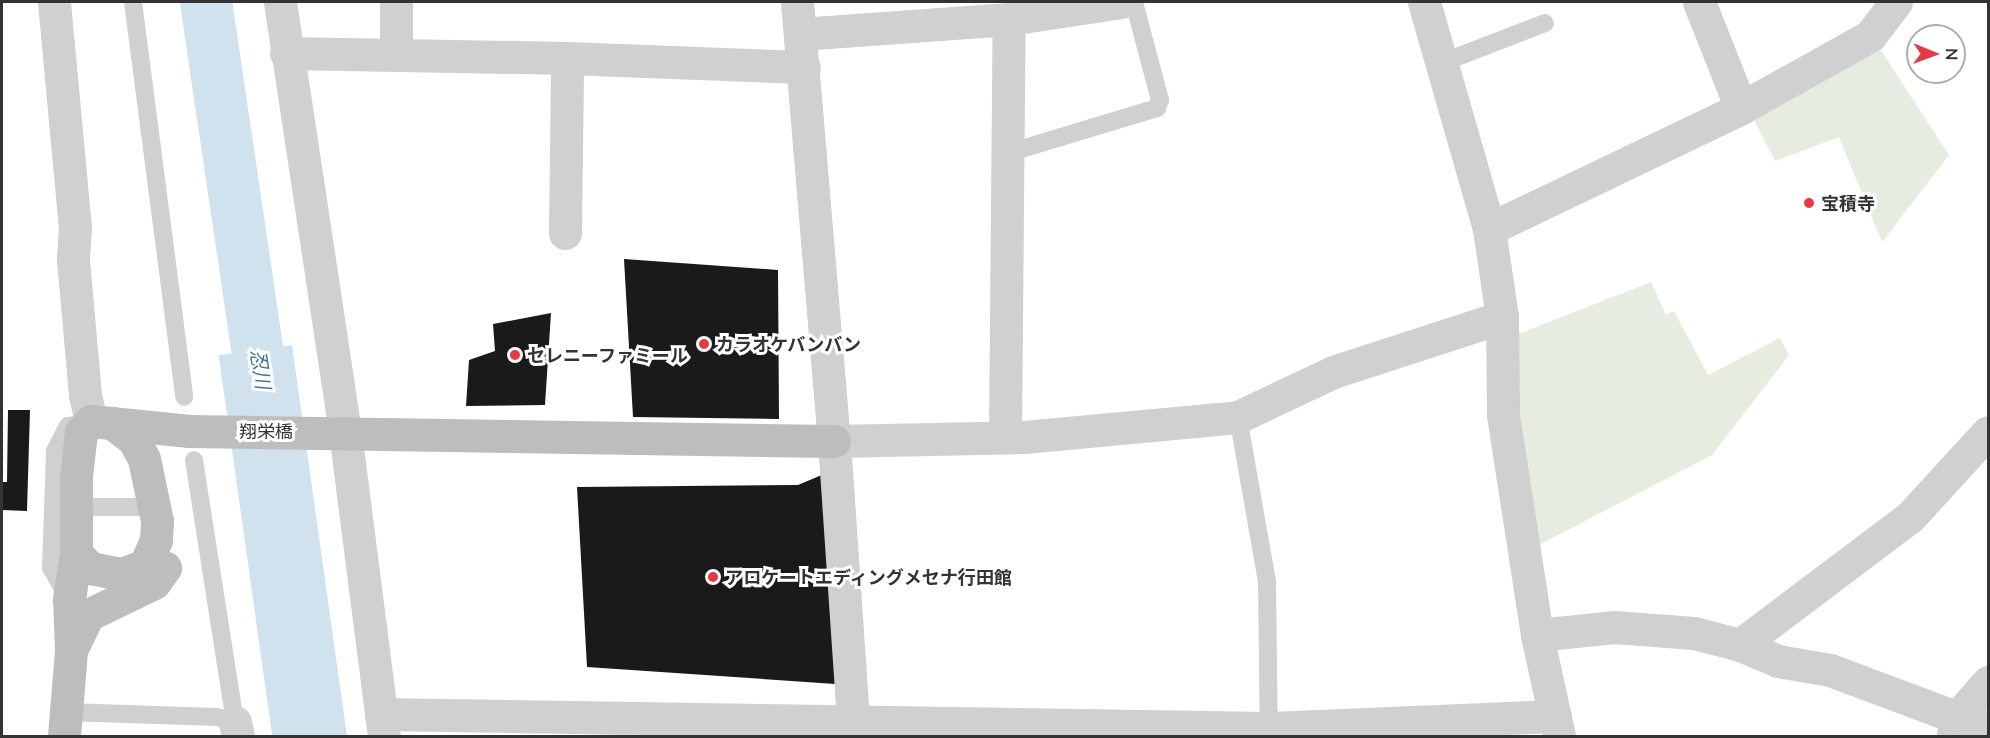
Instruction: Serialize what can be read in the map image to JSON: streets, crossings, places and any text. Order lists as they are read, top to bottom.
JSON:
{
  "streets": {
    "street": ["翔栄橋"]
  },
  "water": ["忍川"],
  "places": [
    "宝積寺",
    "カラオケバンバン",
    "セレニーファミール",
    "アロケートエディングメセナ行田館"
  ],
  "north": "right"
}
